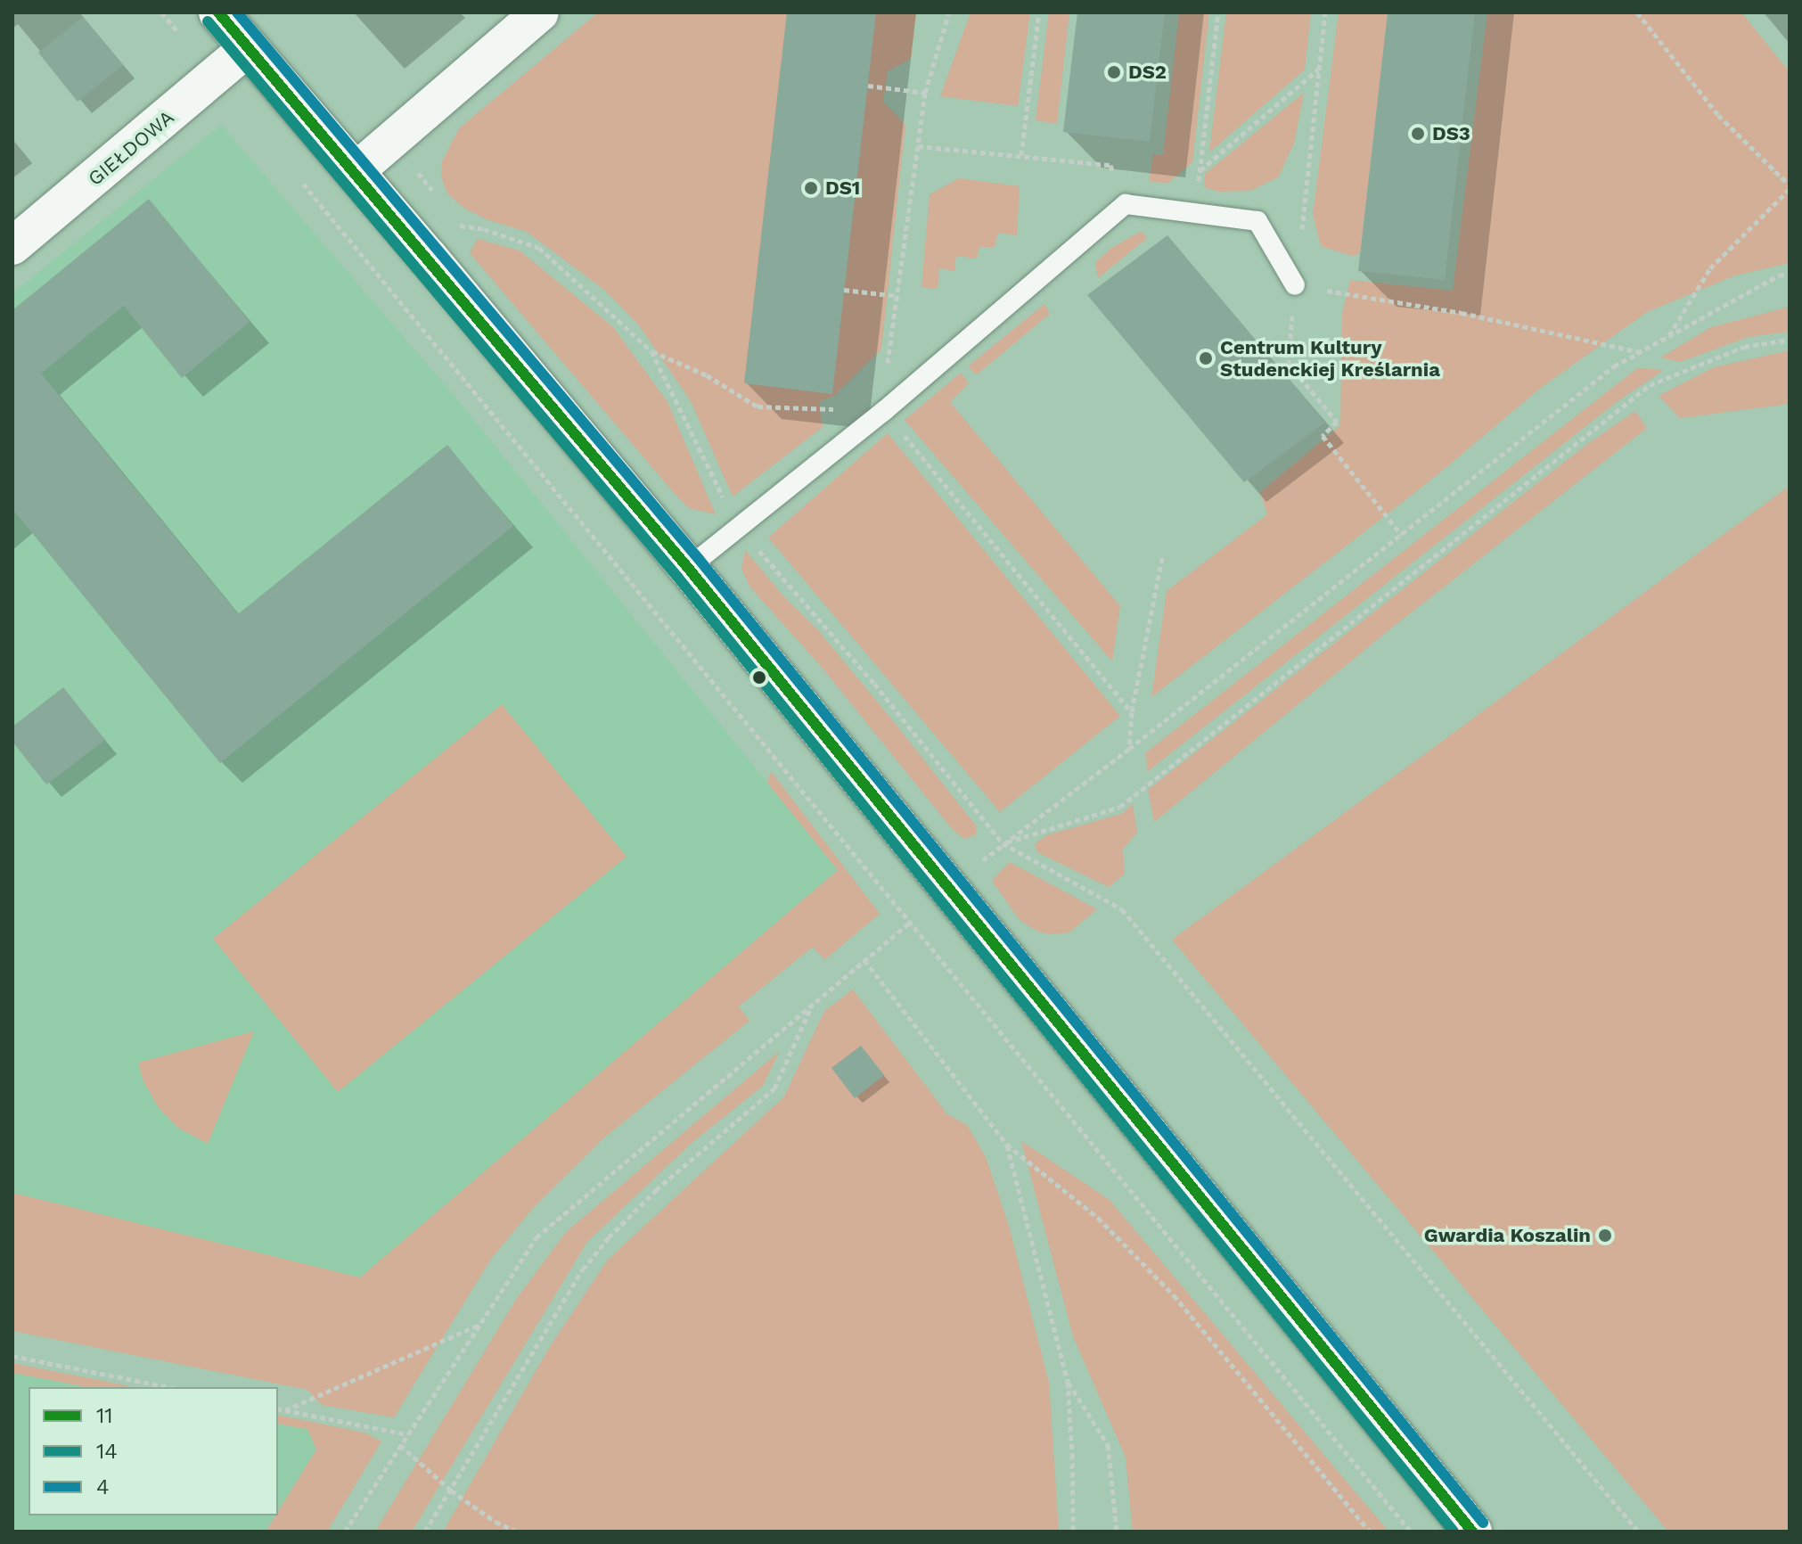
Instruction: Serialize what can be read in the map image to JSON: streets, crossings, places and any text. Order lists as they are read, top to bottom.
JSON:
{
  "streets": {
    "street": ["GIEŁDOWA"]
  },
  "places": [
    "DS2",
    "DS3",
    "DS1",
    "Centrum Kultury Studenckiej Kreślarnia",
    "Gwardia Koszalin"
  ],
  "lines": ["transit line 11", "transit line 4", "transit line 14"],
  "legend": ["11", "14", "4"]
}
